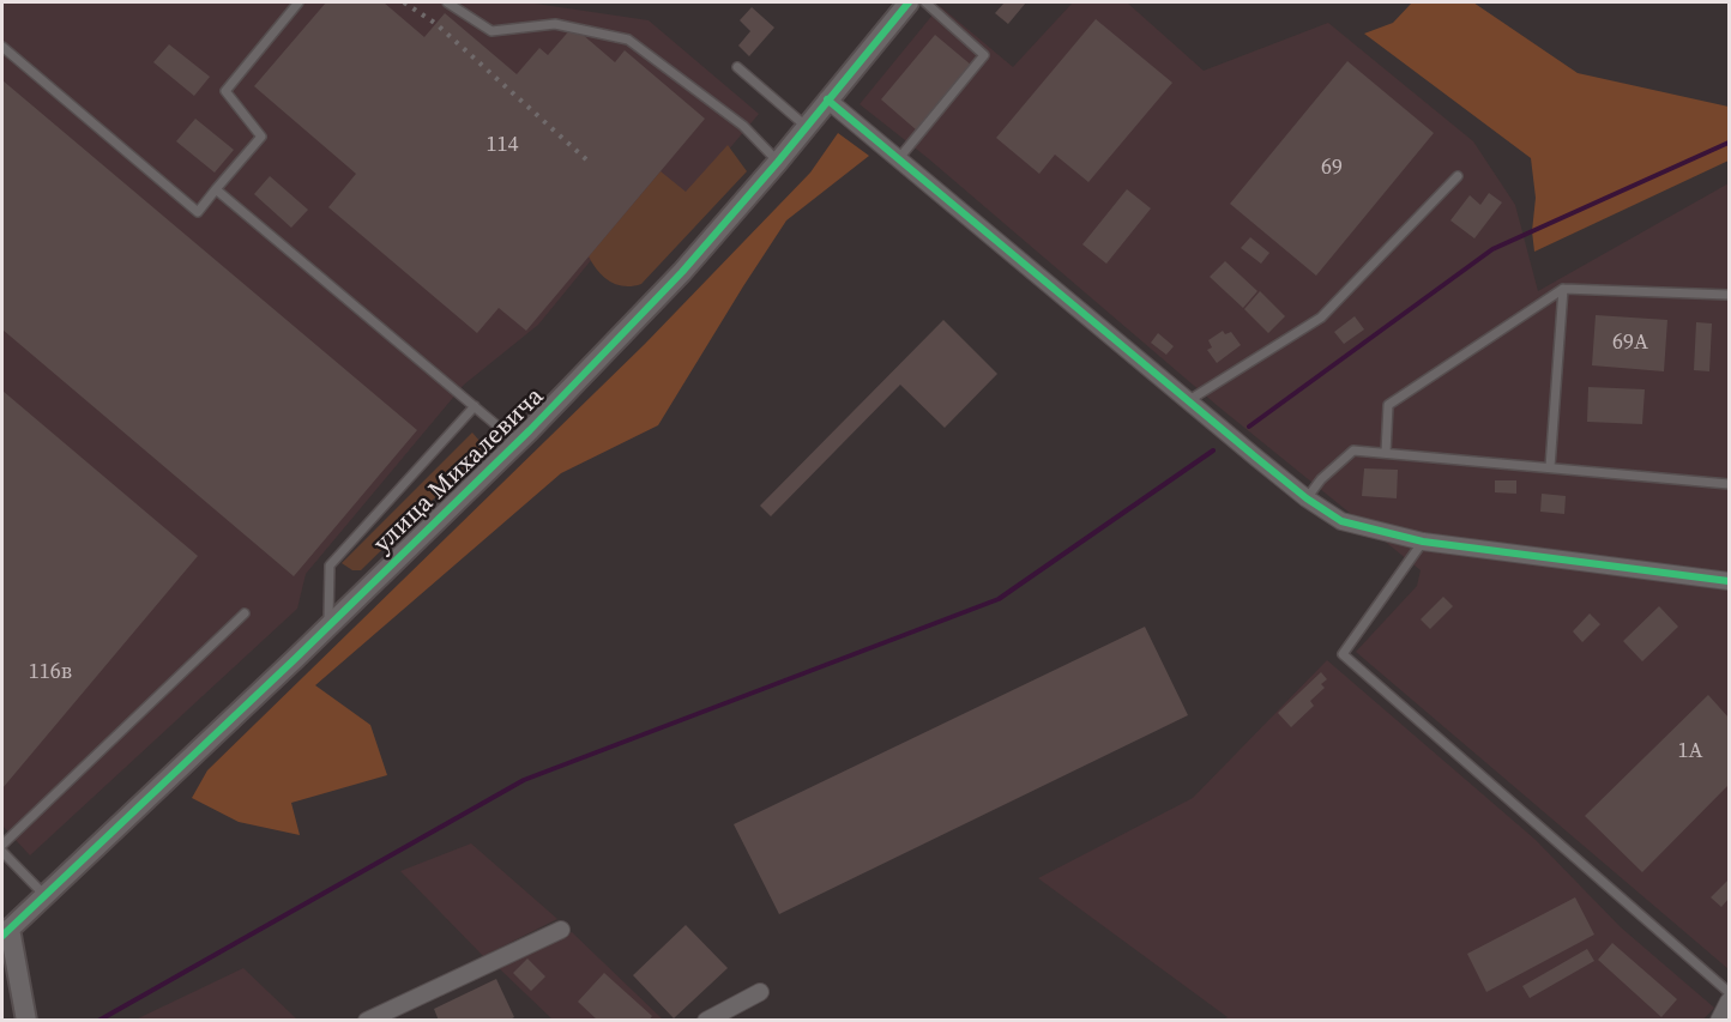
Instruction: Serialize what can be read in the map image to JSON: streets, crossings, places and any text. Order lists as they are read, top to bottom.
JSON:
{
  "streets": {
    "street": ["улица Михалевича"]
  },
  "house_numbers": [
    "114",
    "69",
    "69А",
    "116в",
    "1А"
  ]
}
